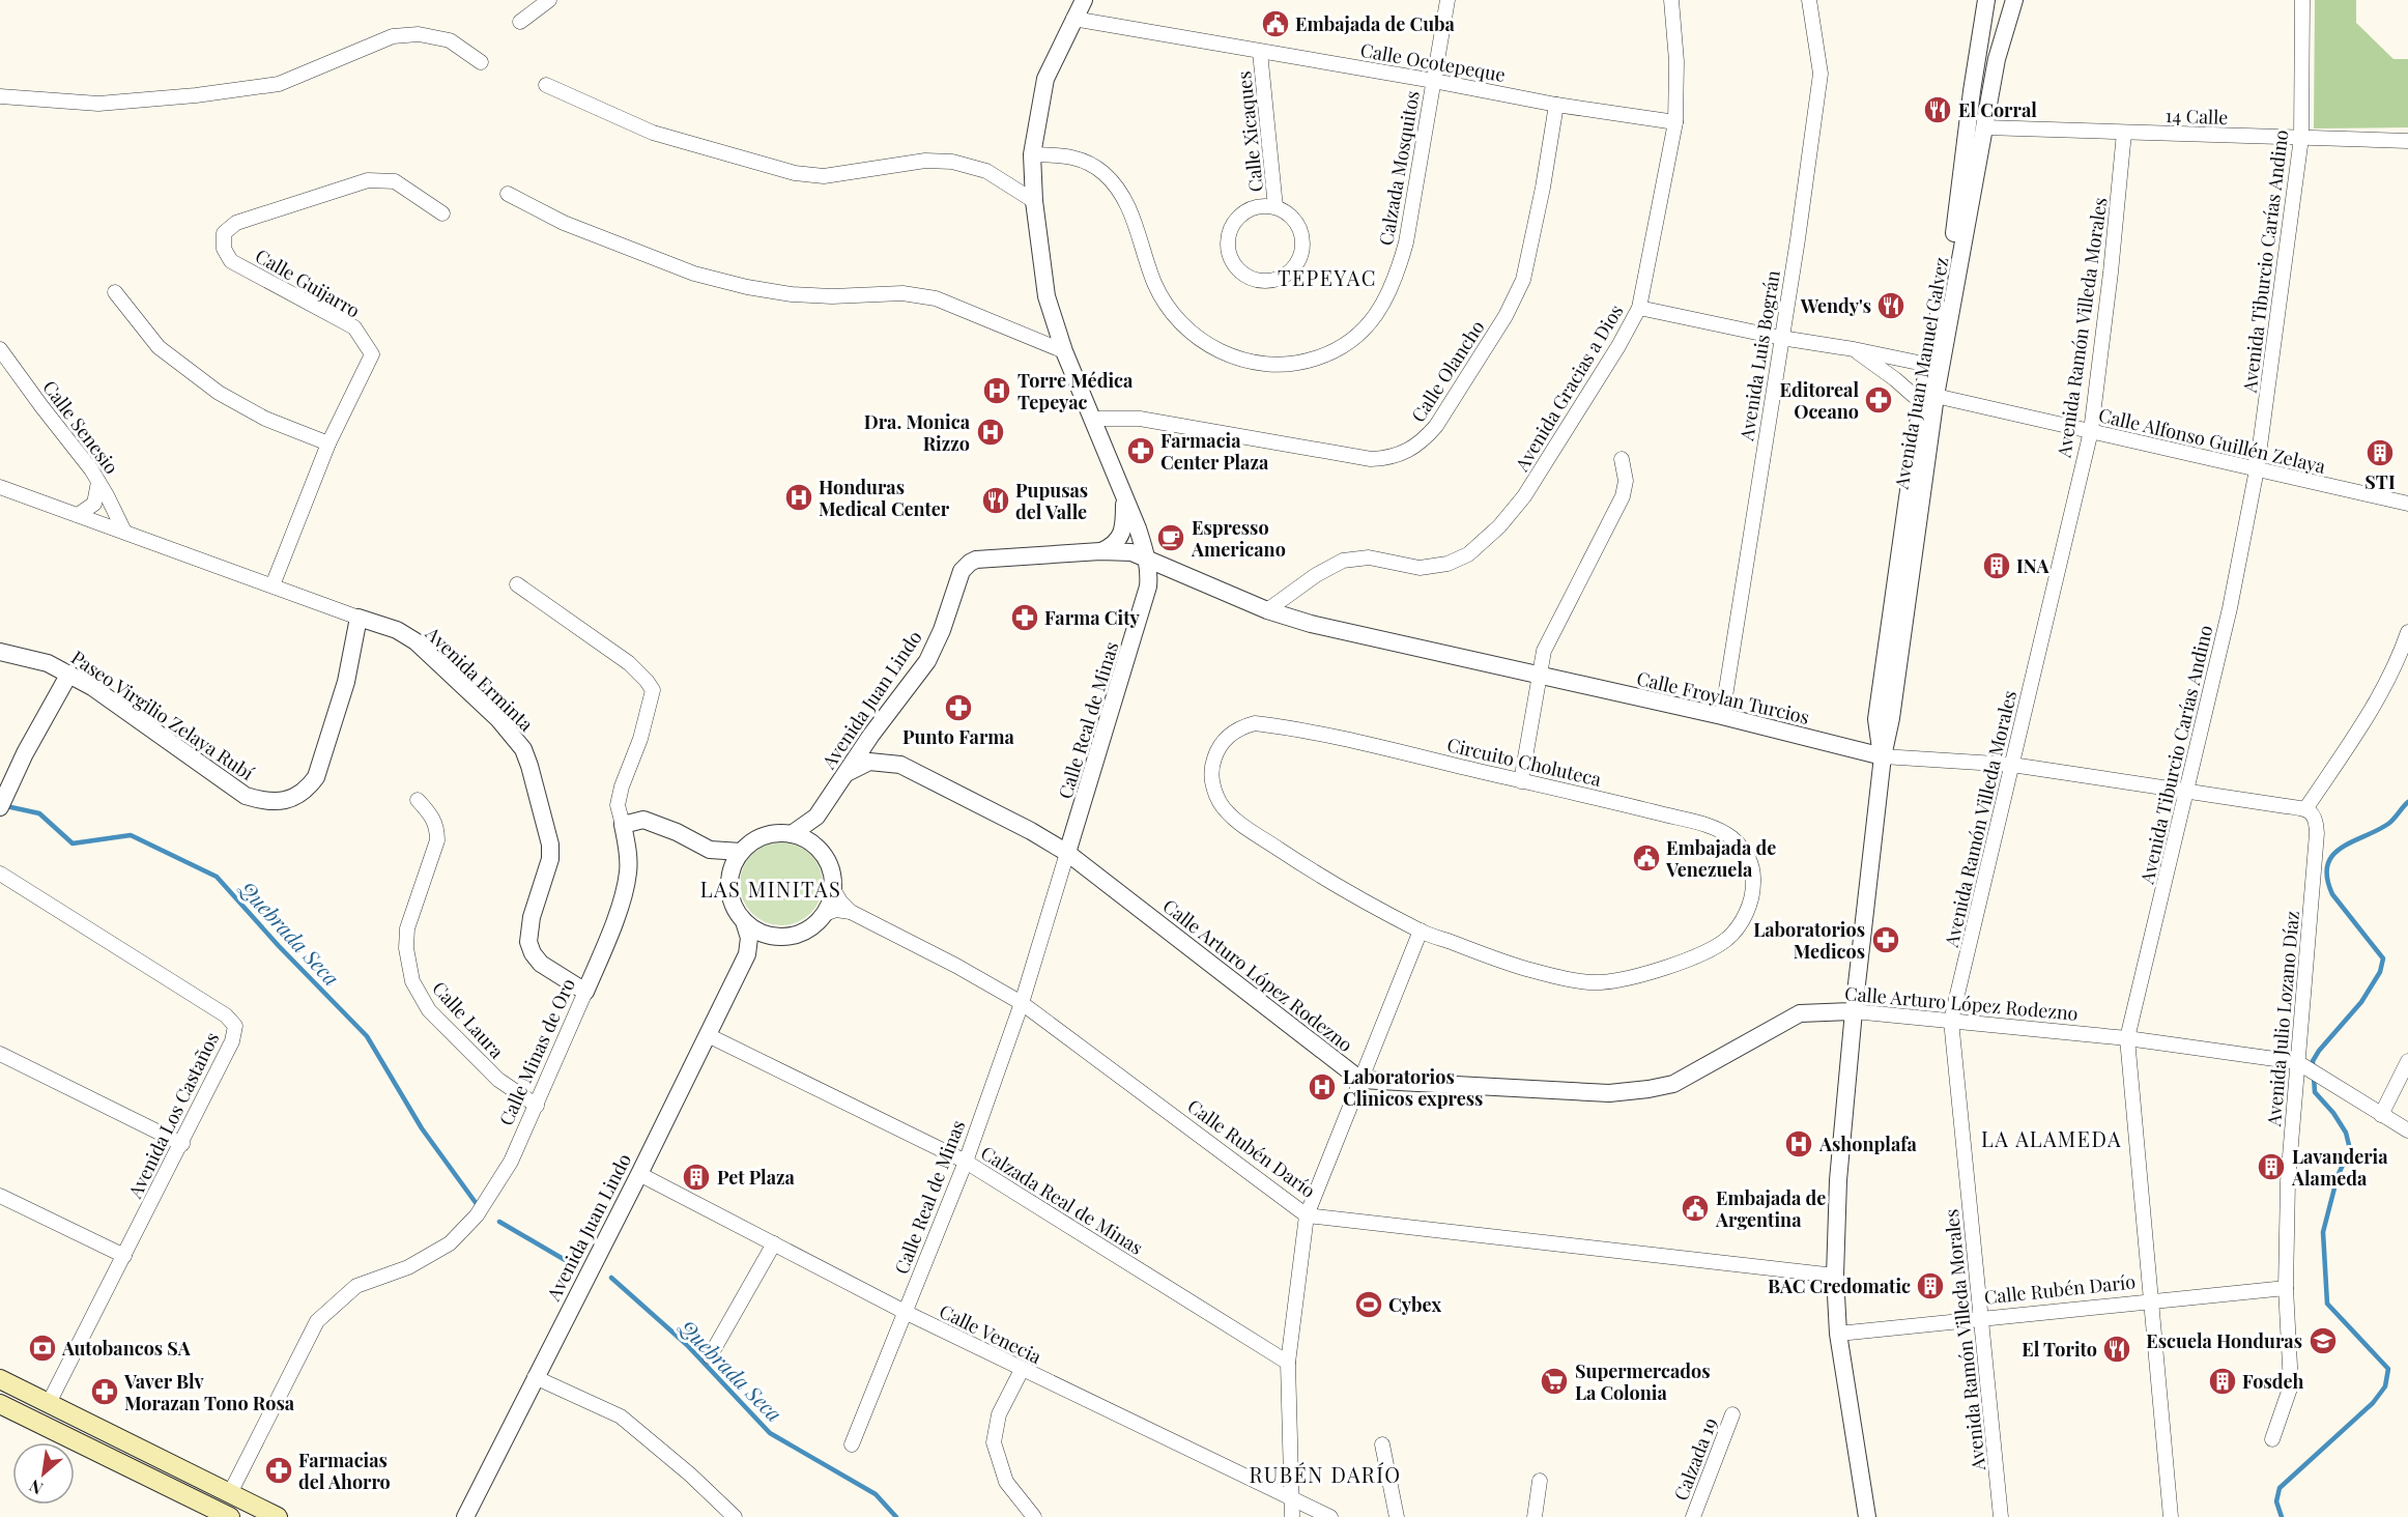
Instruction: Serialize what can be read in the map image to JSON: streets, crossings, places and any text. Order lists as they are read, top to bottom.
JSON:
{
  "streets": {
    "street": [
      "Calle Ocotepeque",
      "14 Calle",
      "Calle Xicaques",
      "Calzada Mosquitos",
      "Avenida Tiburcio Carías Andino",
      "Calle Guijarro",
      "Avenida Ramón Villeda Morales",
      "Avenida Luis Bográn",
      "Calle Olancho",
      "Avenida Juan Manuel Galvez",
      "Avenida Gracias a Dios",
      "Calle Senesio",
      "Calle Alfonso Guillén Zelaya",
      "Avenida Erminta",
      "Calle Froylan Turcios",
      "Avenida Juan Lindo",
      "Paseo Virgilio Zelaya Rubí",
      "Calle Real de Minas",
      "Circuito Choluteca",
      "Calle Arturo López Rodezno",
      "Avenida Julio Lozano Díaz",
      "Calle Laura",
      "Calle Minas de Oro",
      "Avenida Los Castaños",
      "Calle Rubén Darío",
      "Calzada Real de Minas",
      "Calle Venecia",
      "Calzada 19"
    ]
  },
  "crossings": [
    ["Calle Ocotepeque", "Calle Xicaques"],
    ["Calle Ocotepeque", "Calzada Mosquitos"],
    ["Calle Ocotepeque", "Calle Olancho"],
    ["Calle Ocotepeque", "Avenida Gracias a Dios"],
    ["Calle Ocotepeque", "Calle Real de Minas"],
    ["14 Calle", "Avenida Tiburcio Carías Andino"],
    ["14 Calle", "Avenida Ramón Villeda Morales"],
    ["14 Calle", "Avenida Juan Manuel Galvez"],
    ["Calzada Mosquitos", "Calle Real de Minas"],
    ["Avenida Tiburcio Carías Andino", "Calle Alfonso Guillén Zelaya"],
    ["Avenida Tiburcio Carías Andino", "Calle Froylan Turcios"],
    ["Avenida Tiburcio Carías Andino", "Calle Arturo López Rodezno"],
    ["Avenida Tiburcio Carías Andino", "Calle Rubén Darío"],
    ["Calle Guijarro", "Avenida Erminta"],
    ["Avenida Ramón Villeda Morales", "Calle Alfonso Guillén Zelaya"],
    ["Avenida Ramón Villeda Morales", "Calle Froylan Turcios"],
    ["Avenida Ramón Villeda Morales", "Calle Arturo López Rodezno"],
    ["Avenida Ramón Villeda Morales", "Calle Rubén Darío"],
    ["Avenida Luis Bográn", "Calle Alfonso Guillén Zelaya"],
    ["Avenida Luis Bográn", "Calle Froylan Turcios"],
    ["Calle Olancho", "Calle Real de Minas"],
    ["Avenida Juan Manuel Galvez", "Calle Alfonso Guillén Zelaya"],
    ["Avenida Juan Manuel Galvez", "Calle Froylan Turcios"],
    ["Avenida Juan Manuel Galvez", "Calle Arturo López Rodezno"],
    ["Avenida Juan Manuel Galvez", "Calle Rubén Darío"],
    ["Avenida Gracias a Dios", "Calle Alfonso Guillén Zelaya"],
    ["Avenida Gracias a Dios", "Calle Froylan Turcios"],
    ["Calle Senesio", "Avenida Erminta"],
    ["Avenida Erminta", "Paseo Virgilio Zelaya Rubí"],
    ["Avenida Erminta", "Calle Minas de Oro"],
    ["Calle Froylan Turcios", "Avenida Juan Lindo"],
    ["Calle Froylan Turcios", "Calle Real de Minas"],
    ["Calle Froylan Turcios", "Avenida Julio Lozano Díaz"],
    ["Avenida Juan Lindo", "Calle Real de Minas"],
    ["Avenida Juan Lindo", "Calle Arturo López Rodezno"],
    ["Avenida Juan Lindo", "Calle Rubén Darío"],
    ["Avenida Juan Lindo", "Calzada Real de Minas"],
    ["Avenida Juan Lindo", "Calle Venecia"],
    ["Calle Real de Minas", "Calle Arturo López Rodezno"],
    ["Calle Real de Minas", "Calle Rubén Darío"],
    ["Calle Real de Minas", "Calzada Real de Minas"],
    ["Calle Real de Minas", "Calle Venecia"],
    ["Calle Arturo López Rodezno", "Avenida Julio Lozano Díaz"],
    ["Avenida Julio Lozano Díaz", "Calle Rubén Darío"],
    ["Calle Laura", "Calle Minas de Oro"]
  ],
  "districts": [
    "TEPEYAC",
    "LAS MINITAS",
    "LA ALAMEDA",
    "RUBÉN DARÍO"
  ],
  "water": ["Quebrada Seca"],
  "places": {
    "public building": ["Embajada de Cuba", "Embajada de Venezuela", "Embajada de Argentina"],
    "restaurant": [
      "El Corral",
      "Wendy's",
      "Pupusas del Valle",
      "El Torito"
    ],
    "hospital": [
      "Torre Médica Tepeyac",
      "Dra. Monica Rizzo",
      "Honduras Medical Center",
      "Laboratorios Clinicos express",
      "Ashonplafa"
    ],
    "pharmacy": [
      "Editoreal Oceano",
      "Farmacia Center Plaza",
      "Farma City",
      "Punto Farma",
      "Laboratorios Medicos",
      "Vaver Blv Morazan Tono Rosa",
      "Farmacias del Ahorro"
    ],
    "building": [
      "STI",
      "INA",
      "Lavanderia Alameda",
      "Pet Plaza",
      "BAC Credomatic",
      "Fosdeh"
    ],
    "cafe": ["Espresso Americano"],
    "sports": ["Cybex"],
    "school or university": ["Escuela Honduras"],
    "bank": ["Autobancos SA"],
    "supermarket": ["Supermercados La Colonia"]
  },
  "north": "bottom left"
}
